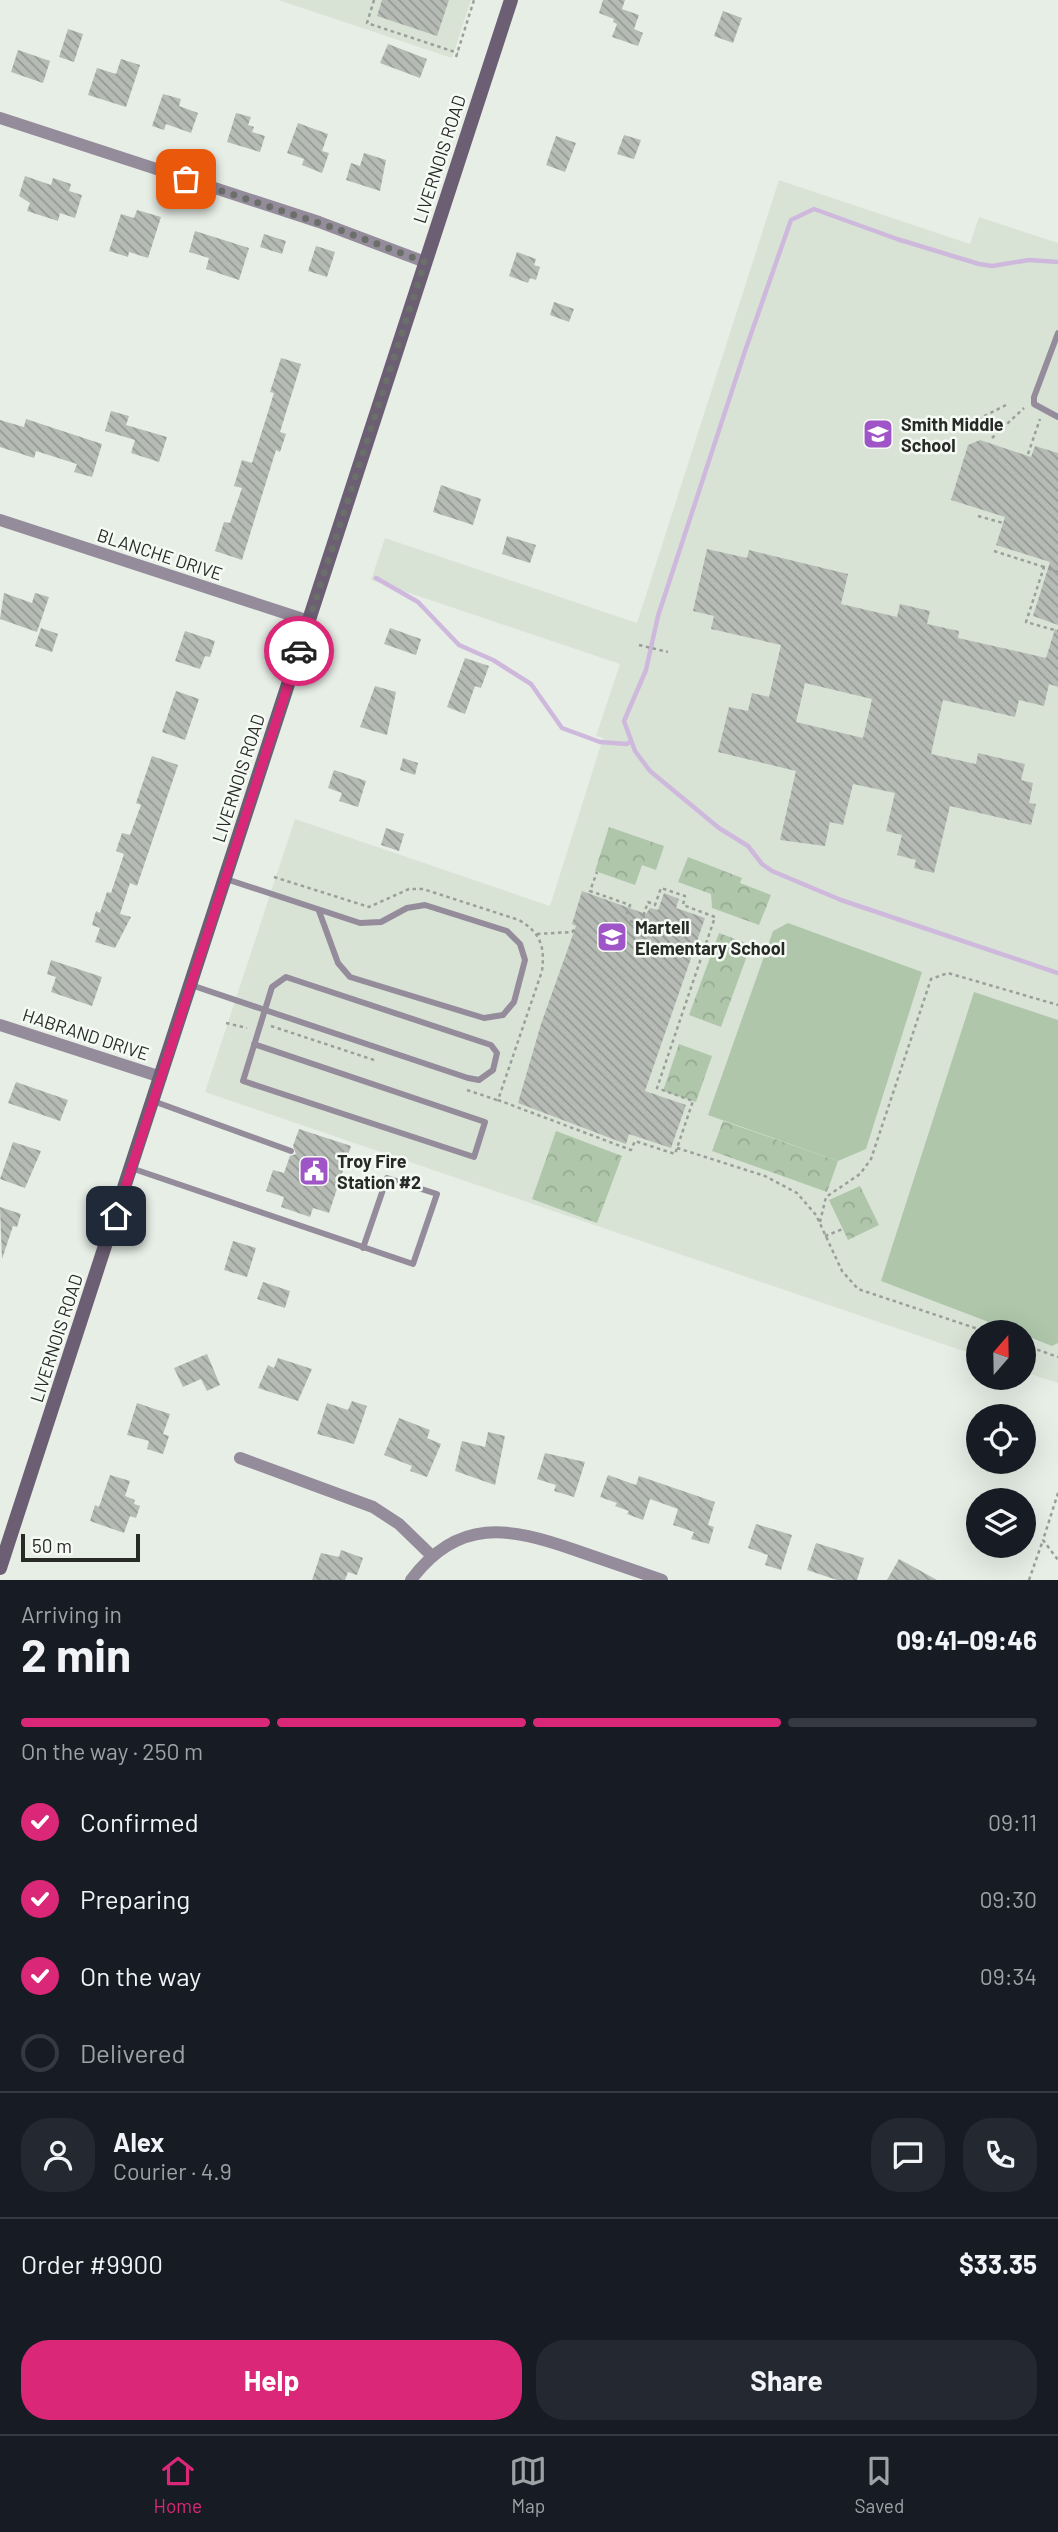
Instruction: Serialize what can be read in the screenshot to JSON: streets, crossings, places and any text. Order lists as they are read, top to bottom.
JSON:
{
  "streets": {
    "main road": ["LIVERNOIS ROAD"],
    "street": ["BLANCHE DRIVE", "HABRAND DRIVE"]
  },
  "crossings": [
    ["LIVERNOIS ROAD", "BLANCHE DRIVE"],
    ["LIVERNOIS ROAD", "HABRAND DRIVE"]
  ],
  "places": {
    "school or university": ["Smith Middle School", "Martell Elementary School"],
    "public building": ["Troy Fire Station #2"]
  },
  "scale_bar": "50 m",
  "north": "top",
  "page": {
    "scale": "50 m",
    "heading": ["2 min", "Arriving in", "09:41–09:46"],
    "panel": [
      "Alex",
      "Courier · 4.9",
      "Order #9900",
      "$33.35"
    ],
    "bar": "On the way · 250 m",
    "list": [
      ["Confirmed", "09:11"],
      ["Preparing", "09:30"],
      ["On the way", "09:34"],
      "Delivered"
    ],
    "buttons": ["Help", "Share"],
    "tabs": ["Home", "Map", "Saved"]
  }
}
